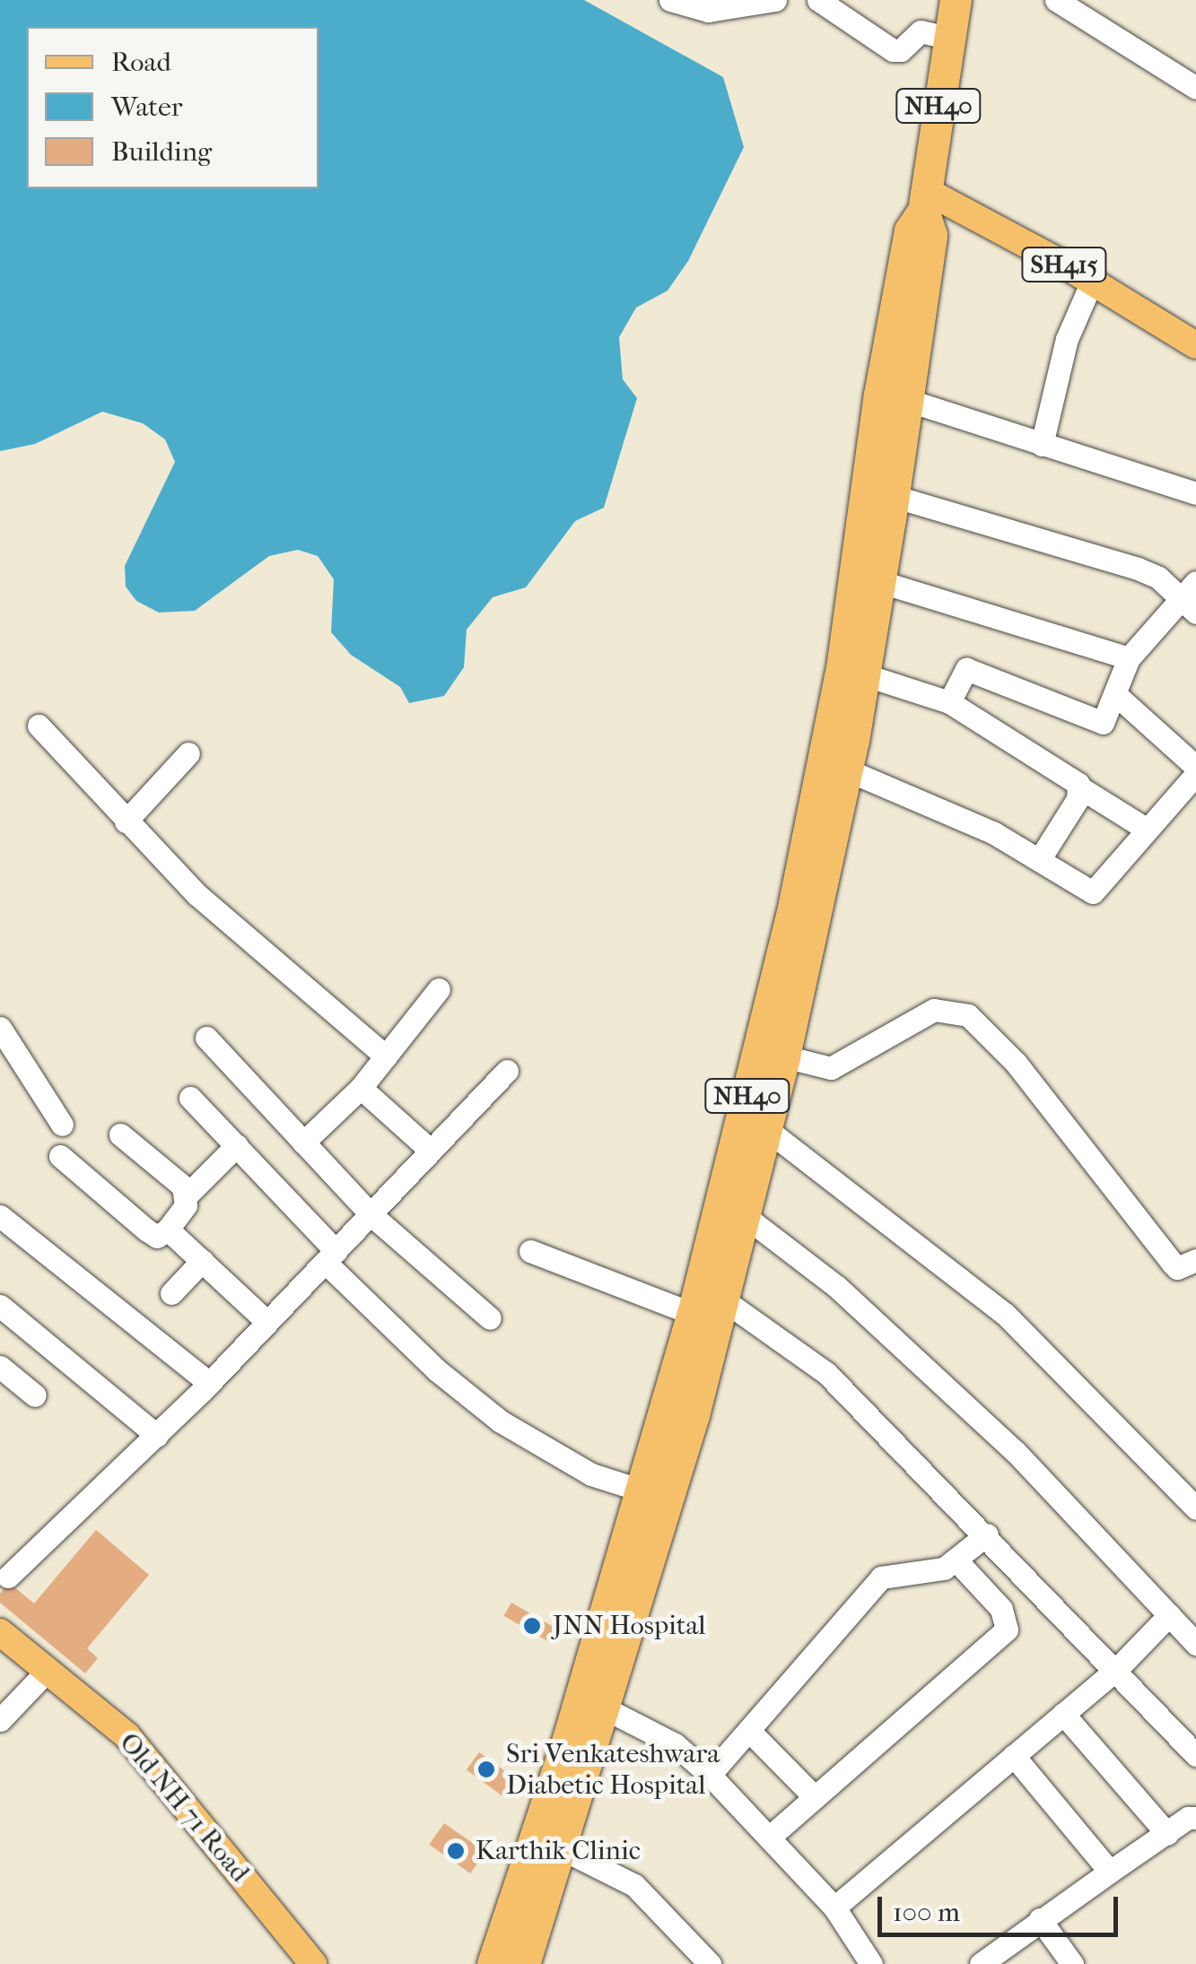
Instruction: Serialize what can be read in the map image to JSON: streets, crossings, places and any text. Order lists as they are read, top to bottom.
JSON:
{
  "streets": {
    "highway": ["NH40"],
    "main road": ["SH415", "Old NH 71 Road"]
  },
  "crossings": [
    ["NH40", "SH415"]
  ],
  "places": ["JNN Hospital", "Sri Venkateshwara Diabetic Hospital", "Karthik Clinic"],
  "legend": ["Road", "Water", "Building"],
  "scale_bar": "100 m"
}
